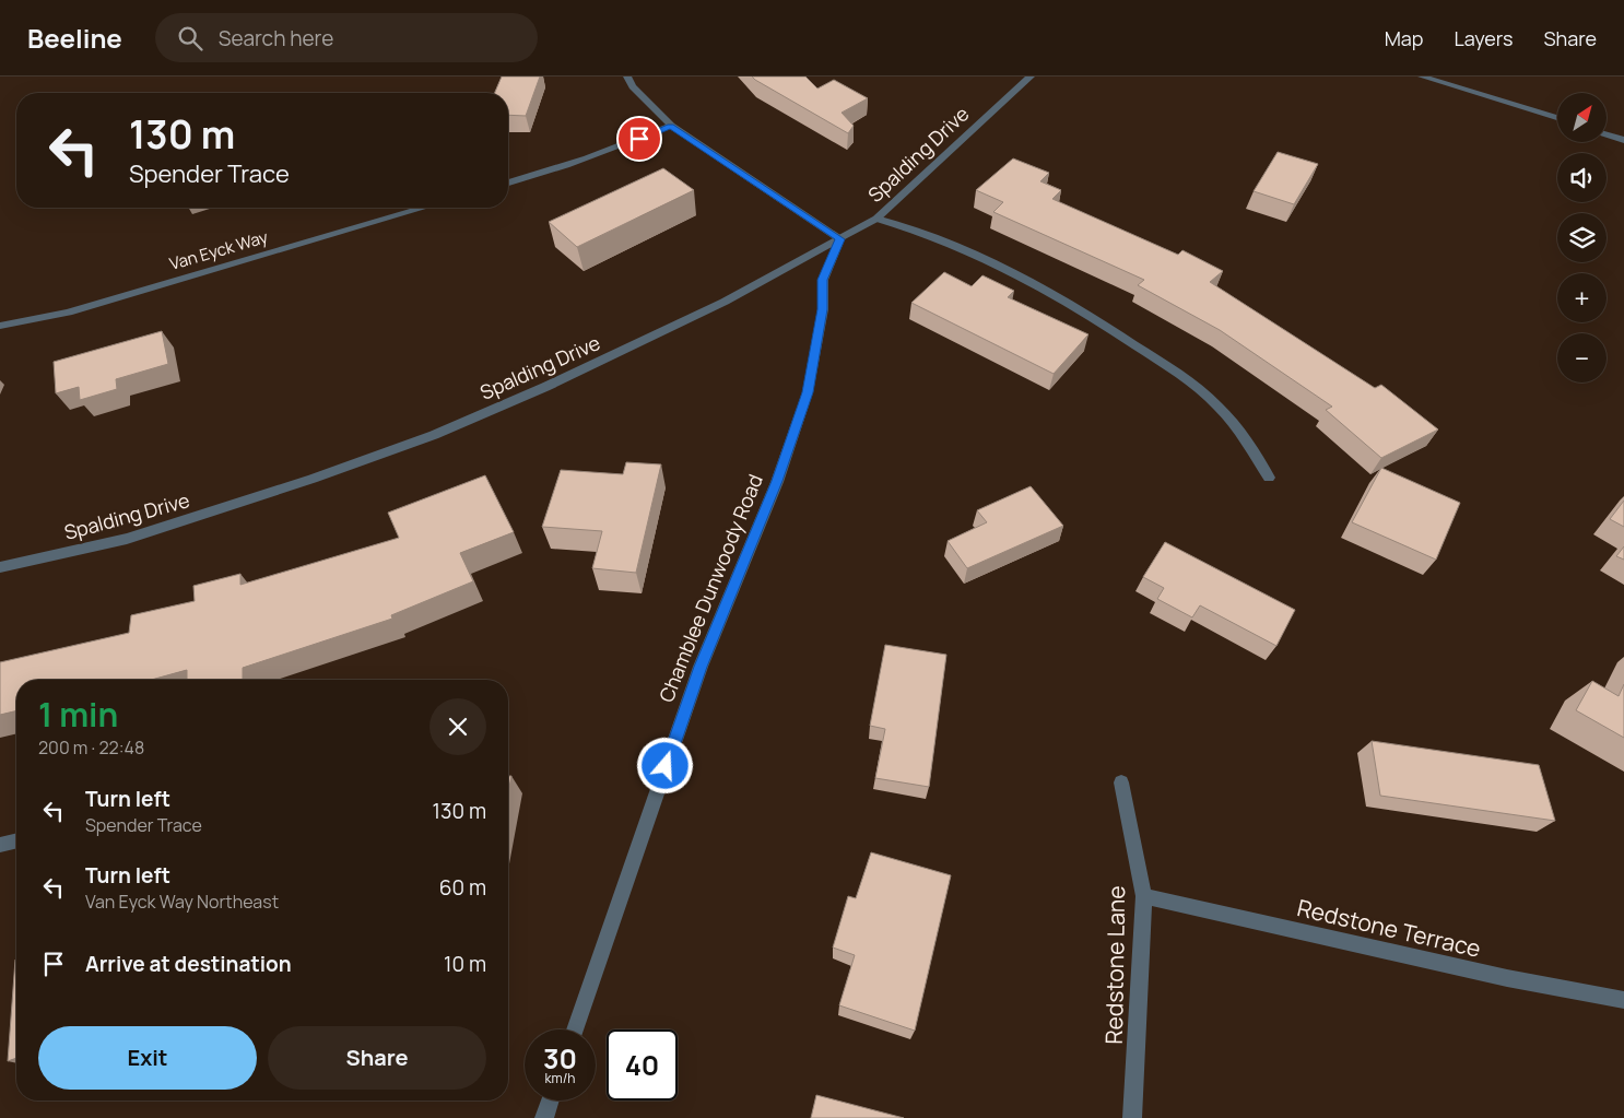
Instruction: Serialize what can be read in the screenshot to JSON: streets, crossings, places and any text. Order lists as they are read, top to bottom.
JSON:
{
  "streets": {
    "street": [
      "Spalding Drive",
      "Van Eyck Way",
      "Chamblee Dunwoody Road",
      "Redstone Terrace",
      "Redstone Lane"
    ]
  },
  "crossings": [
    ["Spalding Drive", "Chamblee Dunwoody Road"],
    ["Redstone Terrace", "Redstone Lane"]
  ],
  "north": "top right",
  "page": {
    "header": "Beeline",
    "search": "Search here",
    "nav": ["Map", "Layers", "Share"],
    "map_buttons": ["+", "−"],
    "turn": ["130 m", "Spender Trace"],
    "heading": ["1 min", "200 m · 22:48"],
    "list": [
      {
        "name": "Turn left",
        "note": "Spender Trace",
        "value": "130 m"
      },
      {
        "name": "Turn left",
        "note": "Van Eyck Way Northeast",
        "value": "60 m"
      },
      {
        "name": "Arrive at destination",
        "value": "10 m"
      }
    ],
    "buttons": ["Exit", "Share"],
    "speed": "30 km/h",
    "limit": "40"
  }
}
